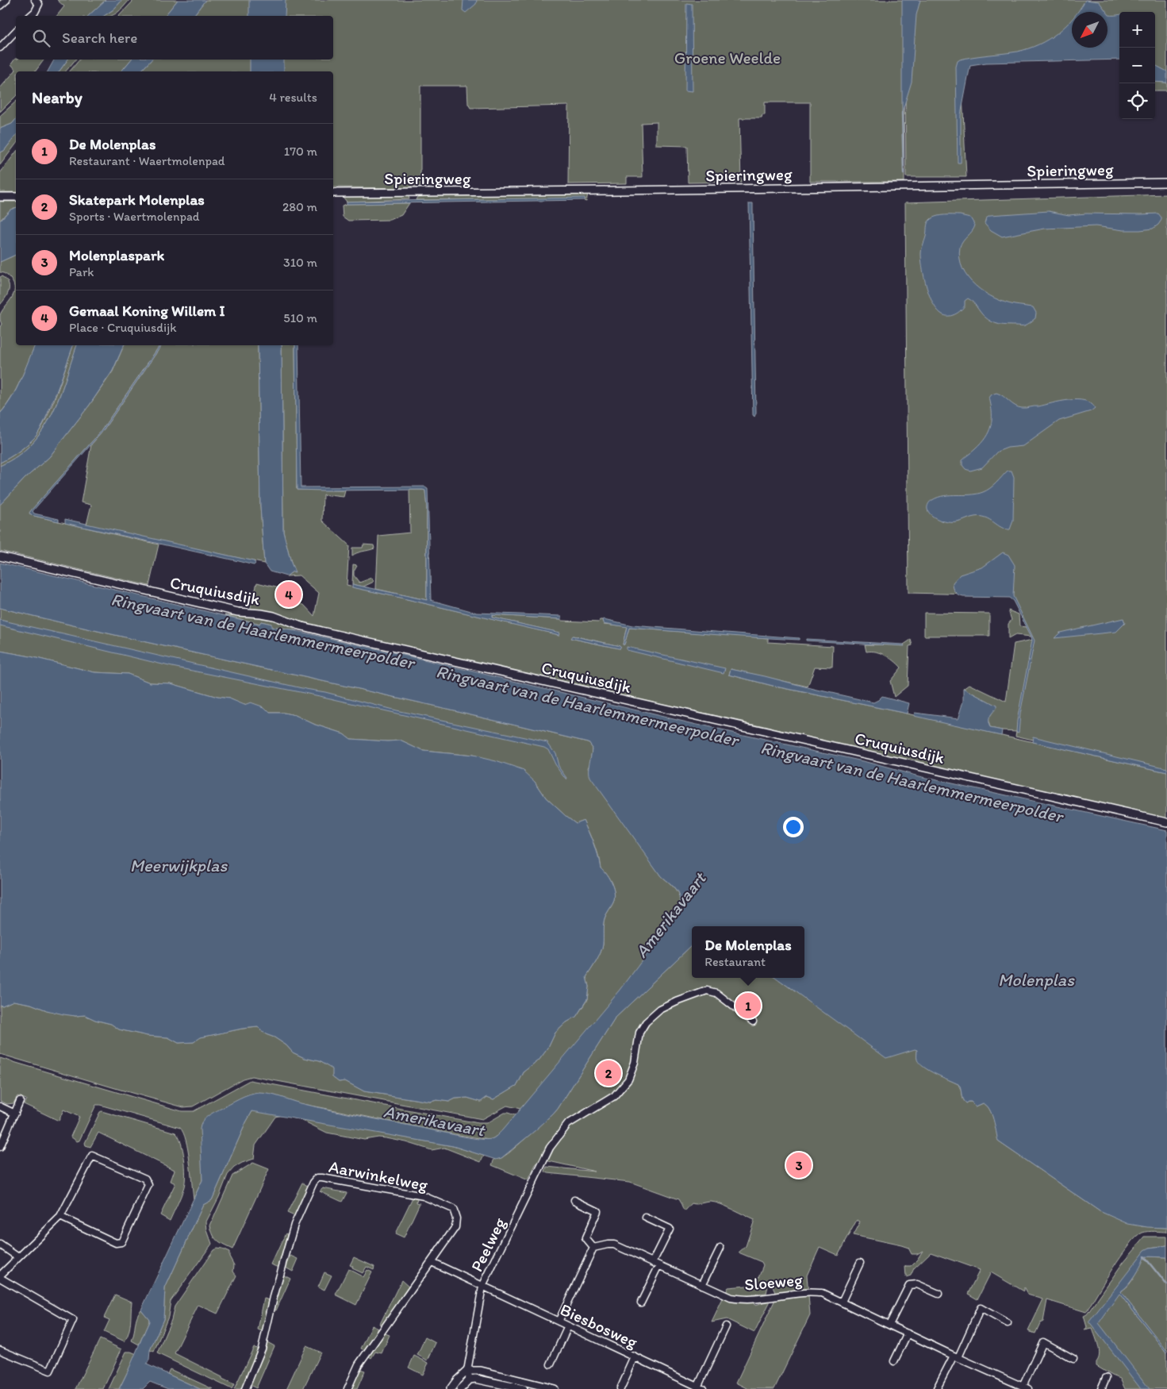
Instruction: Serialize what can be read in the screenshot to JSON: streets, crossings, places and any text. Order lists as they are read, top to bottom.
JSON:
{
  "streets": {
    "street": [
      "Spieringweg",
      "Cruquiusdijk",
      "Aarwinkelweg",
      "Peelweg",
      "Sloeweg",
      "Biesbosweg"
    ]
  },
  "crossings": [
    ["Peelweg", "Biesbosweg"]
  ],
  "water": [
    "Ringvaart van de Haarlemmermeerpolder",
    "Meerwijkplas",
    "Amerikavaart",
    "Molenplas"
  ],
  "parks": ["Groene Weelde"],
  "north": "bottom left",
  "page": {
    "map_buttons": ["+", "−"],
    "search": "Search here",
    "heading": ["Nearby", "4 results"],
    "list": [
      {
        "mark": "1",
        "name": "De Molenplas",
        "note": "Restaurant · Waertmolenpad",
        "value": "170 m"
      },
      {
        "mark": "2",
        "name": "Skatepark Molenplas",
        "note": "Sports · Waertmolenpad",
        "value": "280 m"
      },
      {
        "mark": "3",
        "name": "Molenplaspark",
        "note": "Park",
        "value": "310 m"
      },
      {
        "mark": "4",
        "name": "Gemaal Koning Willem I",
        "note": "Place · Cruquiusdijk",
        "value": "510 m"
      }
    ],
    "pins": [
      "4",
      "1",
      "2",
      "3"
    ],
    "popup": ["De Molenplas", "Restaurant"]
  }
}
